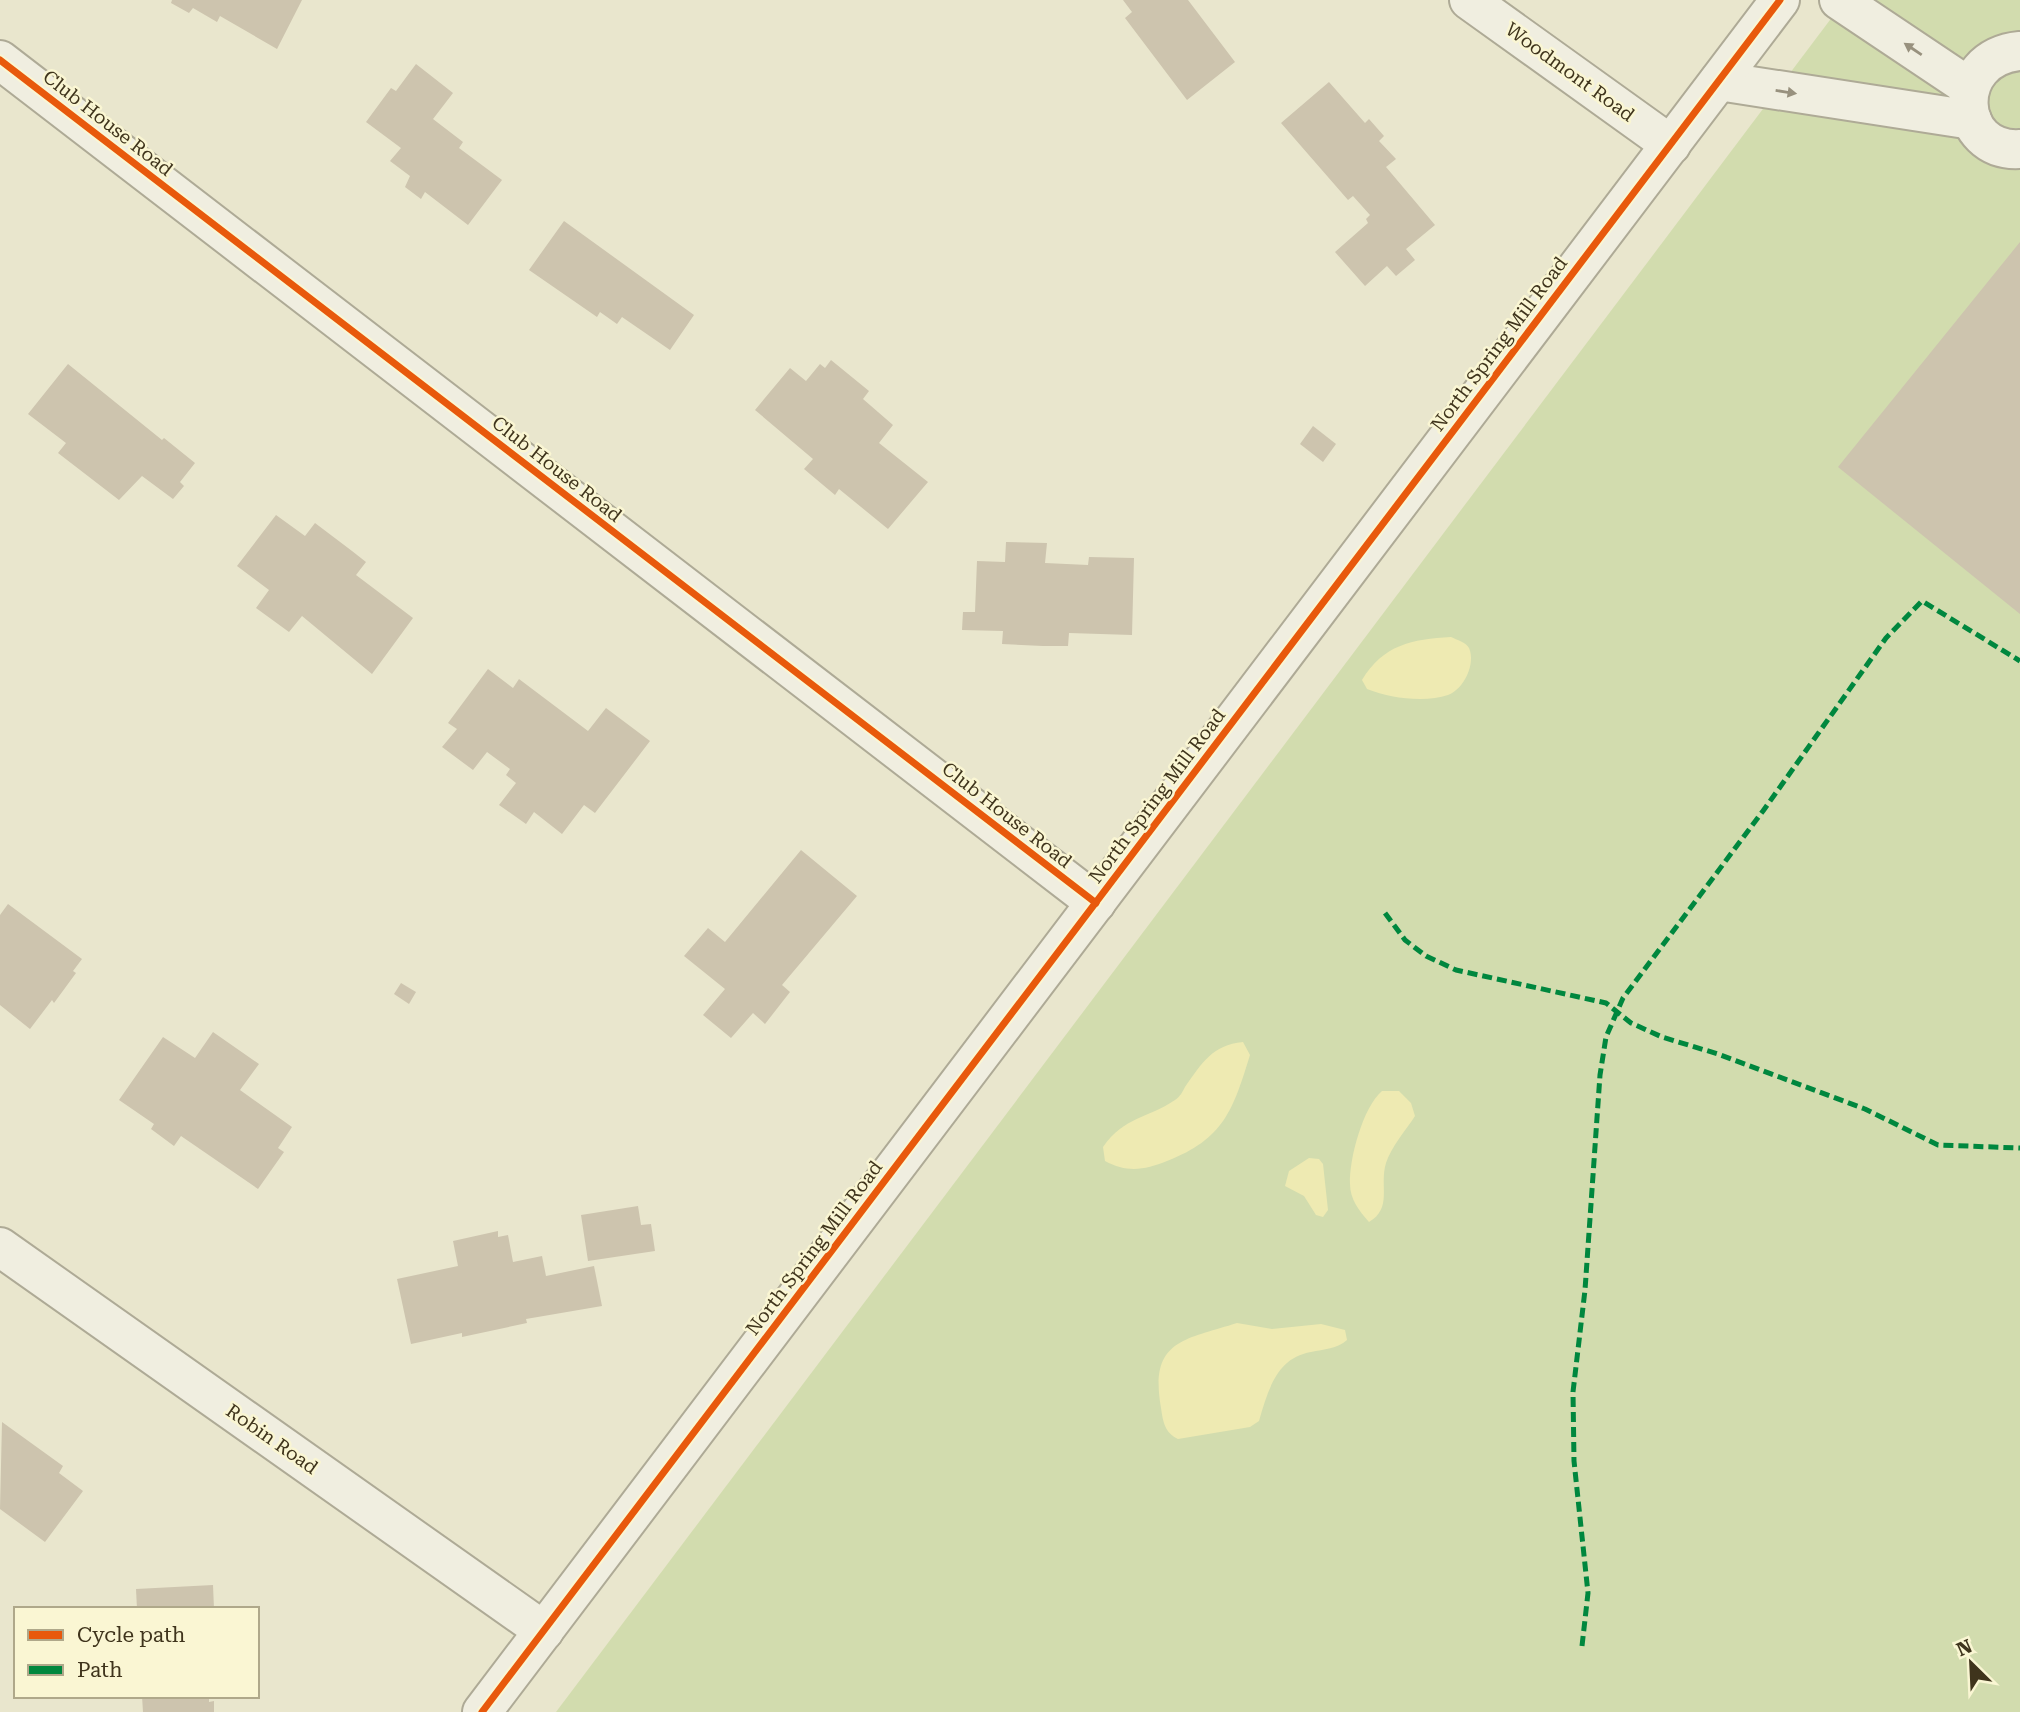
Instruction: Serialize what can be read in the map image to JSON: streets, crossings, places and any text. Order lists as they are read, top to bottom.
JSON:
{
  "streets": {
    "street": [
      "Woodmont Road",
      "Club House Road",
      "North Spring Mill Road",
      "Robin Road"
    ]
  },
  "crossings": [
    ["Woodmont Road", "North Spring Mill Road"],
    ["Club House Road", "North Spring Mill Road"],
    ["North Spring Mill Road", "Robin Road"]
  ],
  "legend": ["Cycle path", "Path"],
  "north": "top left"
}
